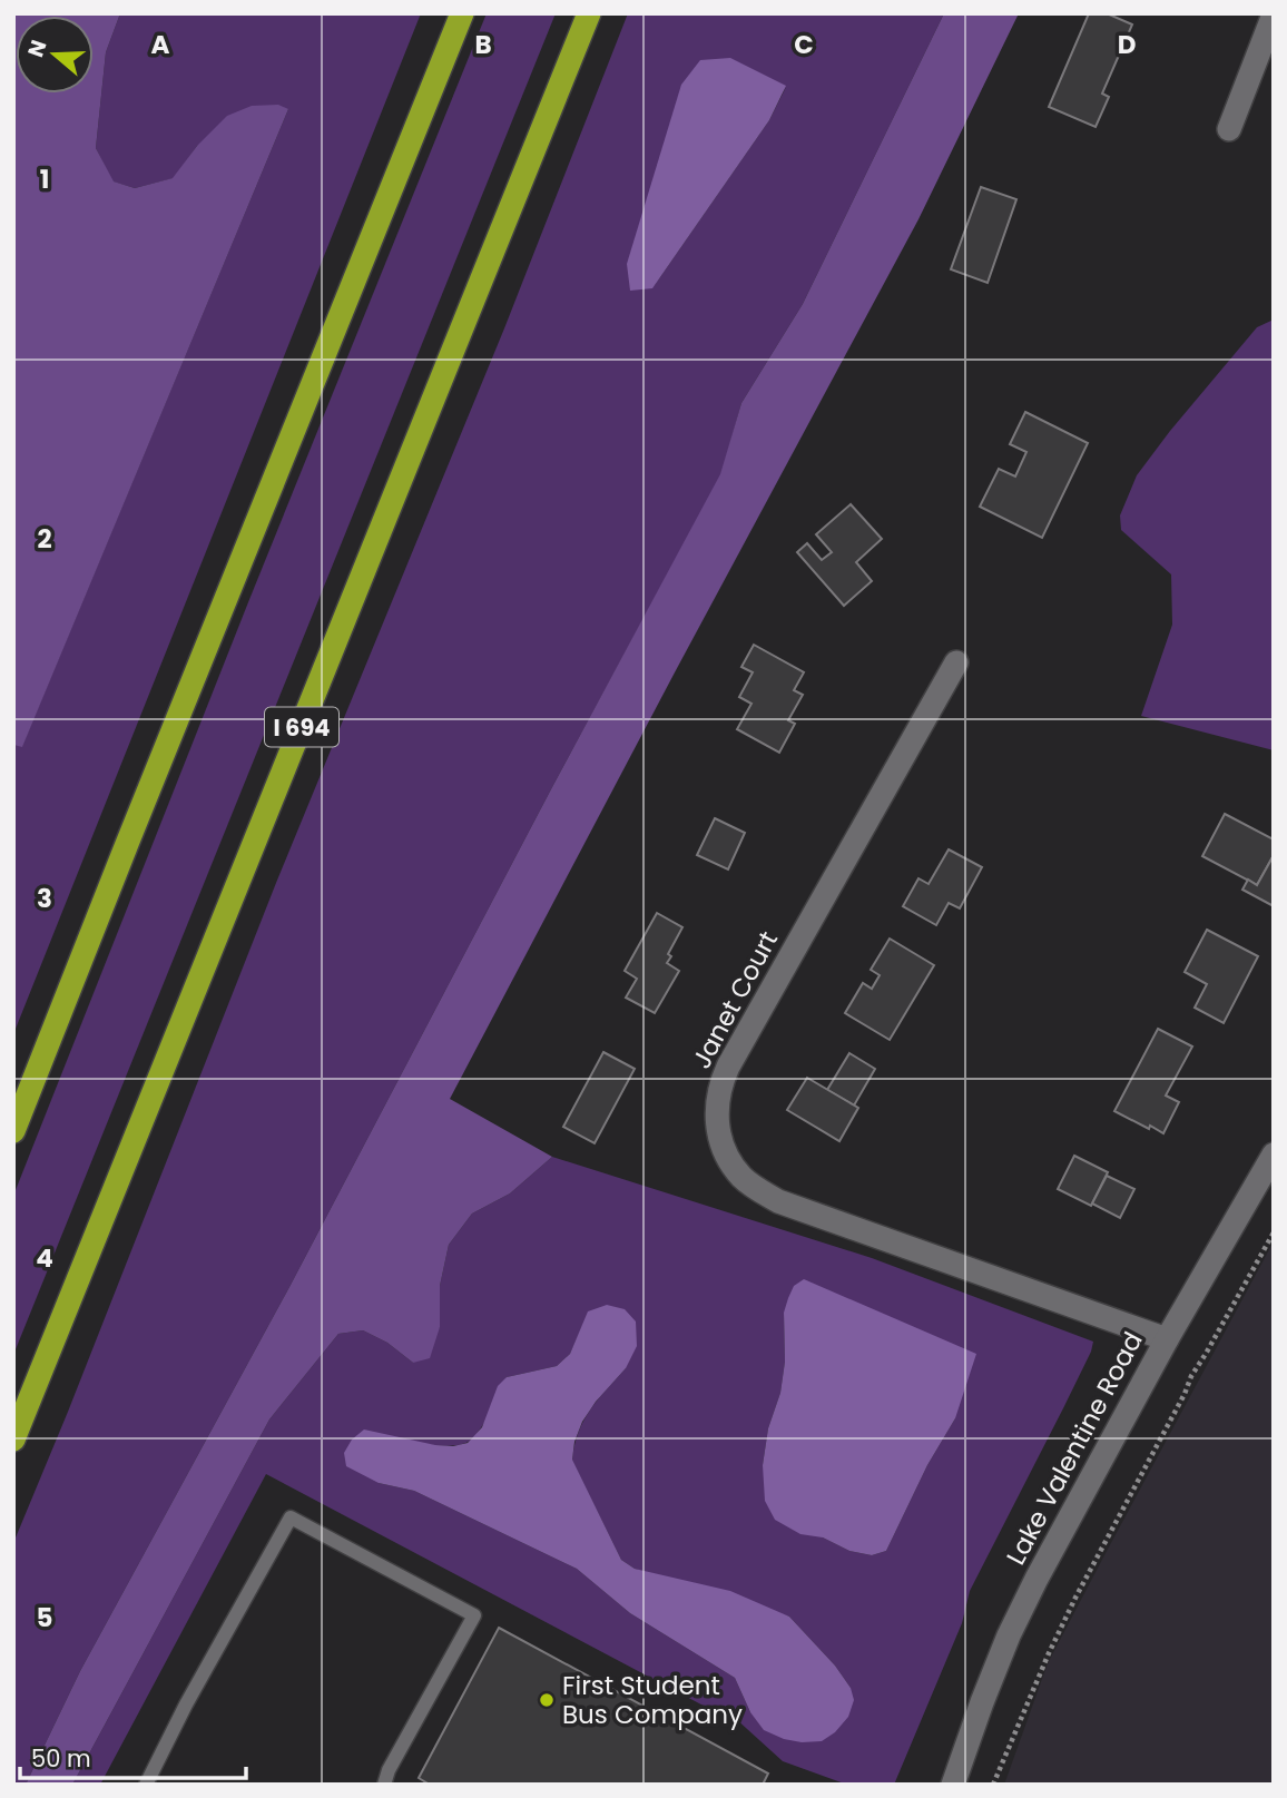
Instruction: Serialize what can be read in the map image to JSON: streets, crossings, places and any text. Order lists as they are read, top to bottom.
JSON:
{
  "streets": {
    "highway": ["I 694"],
    "street": ["Janet Court", "Lake Valentine Road"]
  },
  "crossings": [
    ["Janet Court", "Lake Valentine Road"]
  ],
  "places": ["First Student Bus Company"],
  "scale_bar": "50 m",
  "north": "left",
  "grid": {
    "columns": [
      "A",
      "B",
      "C",
      "D"
    ],
    "rows": [
      "1",
      "2",
      "3",
      "4",
      "5"
    ]
  }
}
